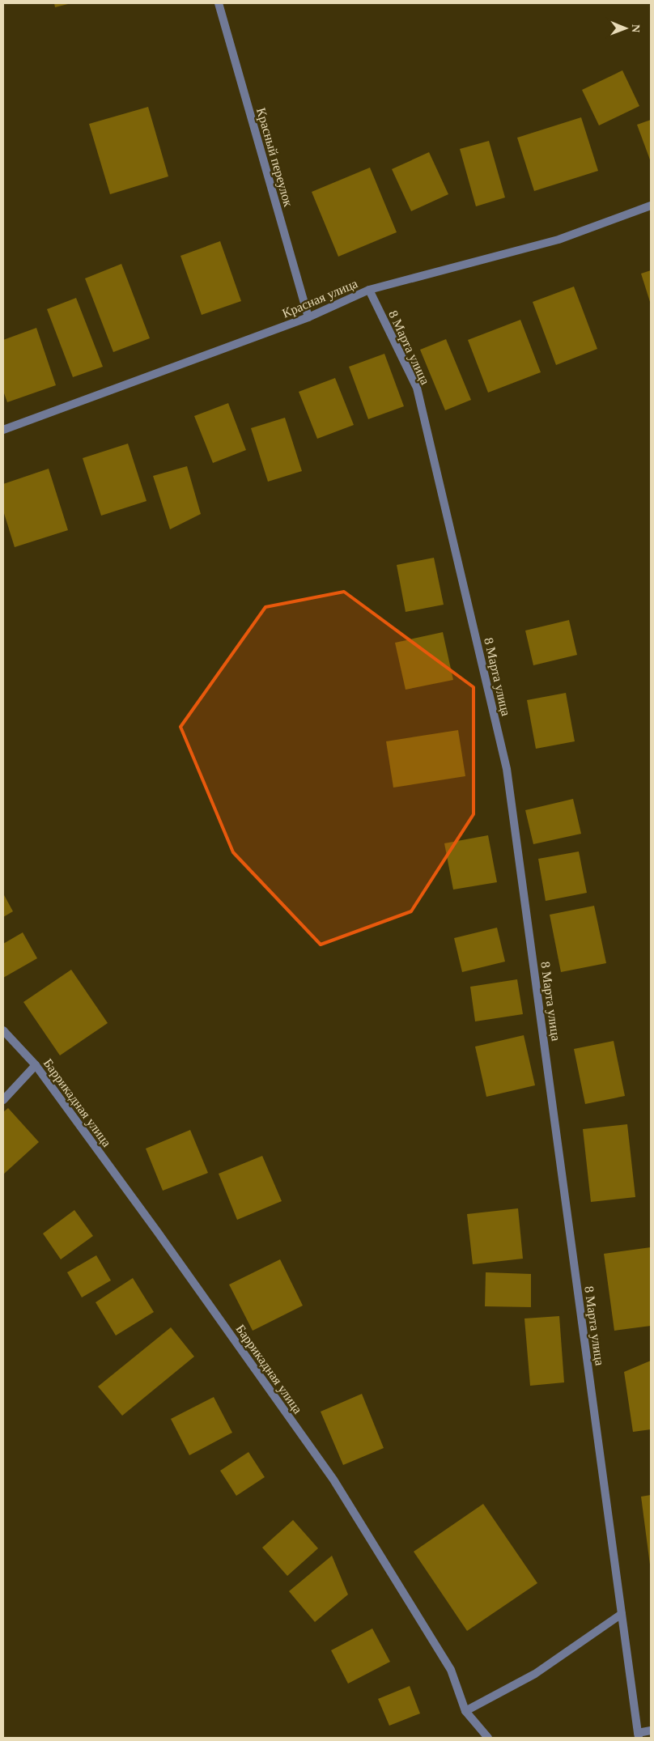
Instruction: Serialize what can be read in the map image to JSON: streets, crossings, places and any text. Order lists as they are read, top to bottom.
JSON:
{
  "streets": {
    "street": [
      "Красный переулок",
      "Красная улица",
      "8 Марта улица",
      "Баррикадная улица"
    ]
  },
  "crossings": [
    ["Красный переулок", "Красная улица"],
    ["Красная улица", "8 Марта улица"]
  ],
  "north": "right"
}
